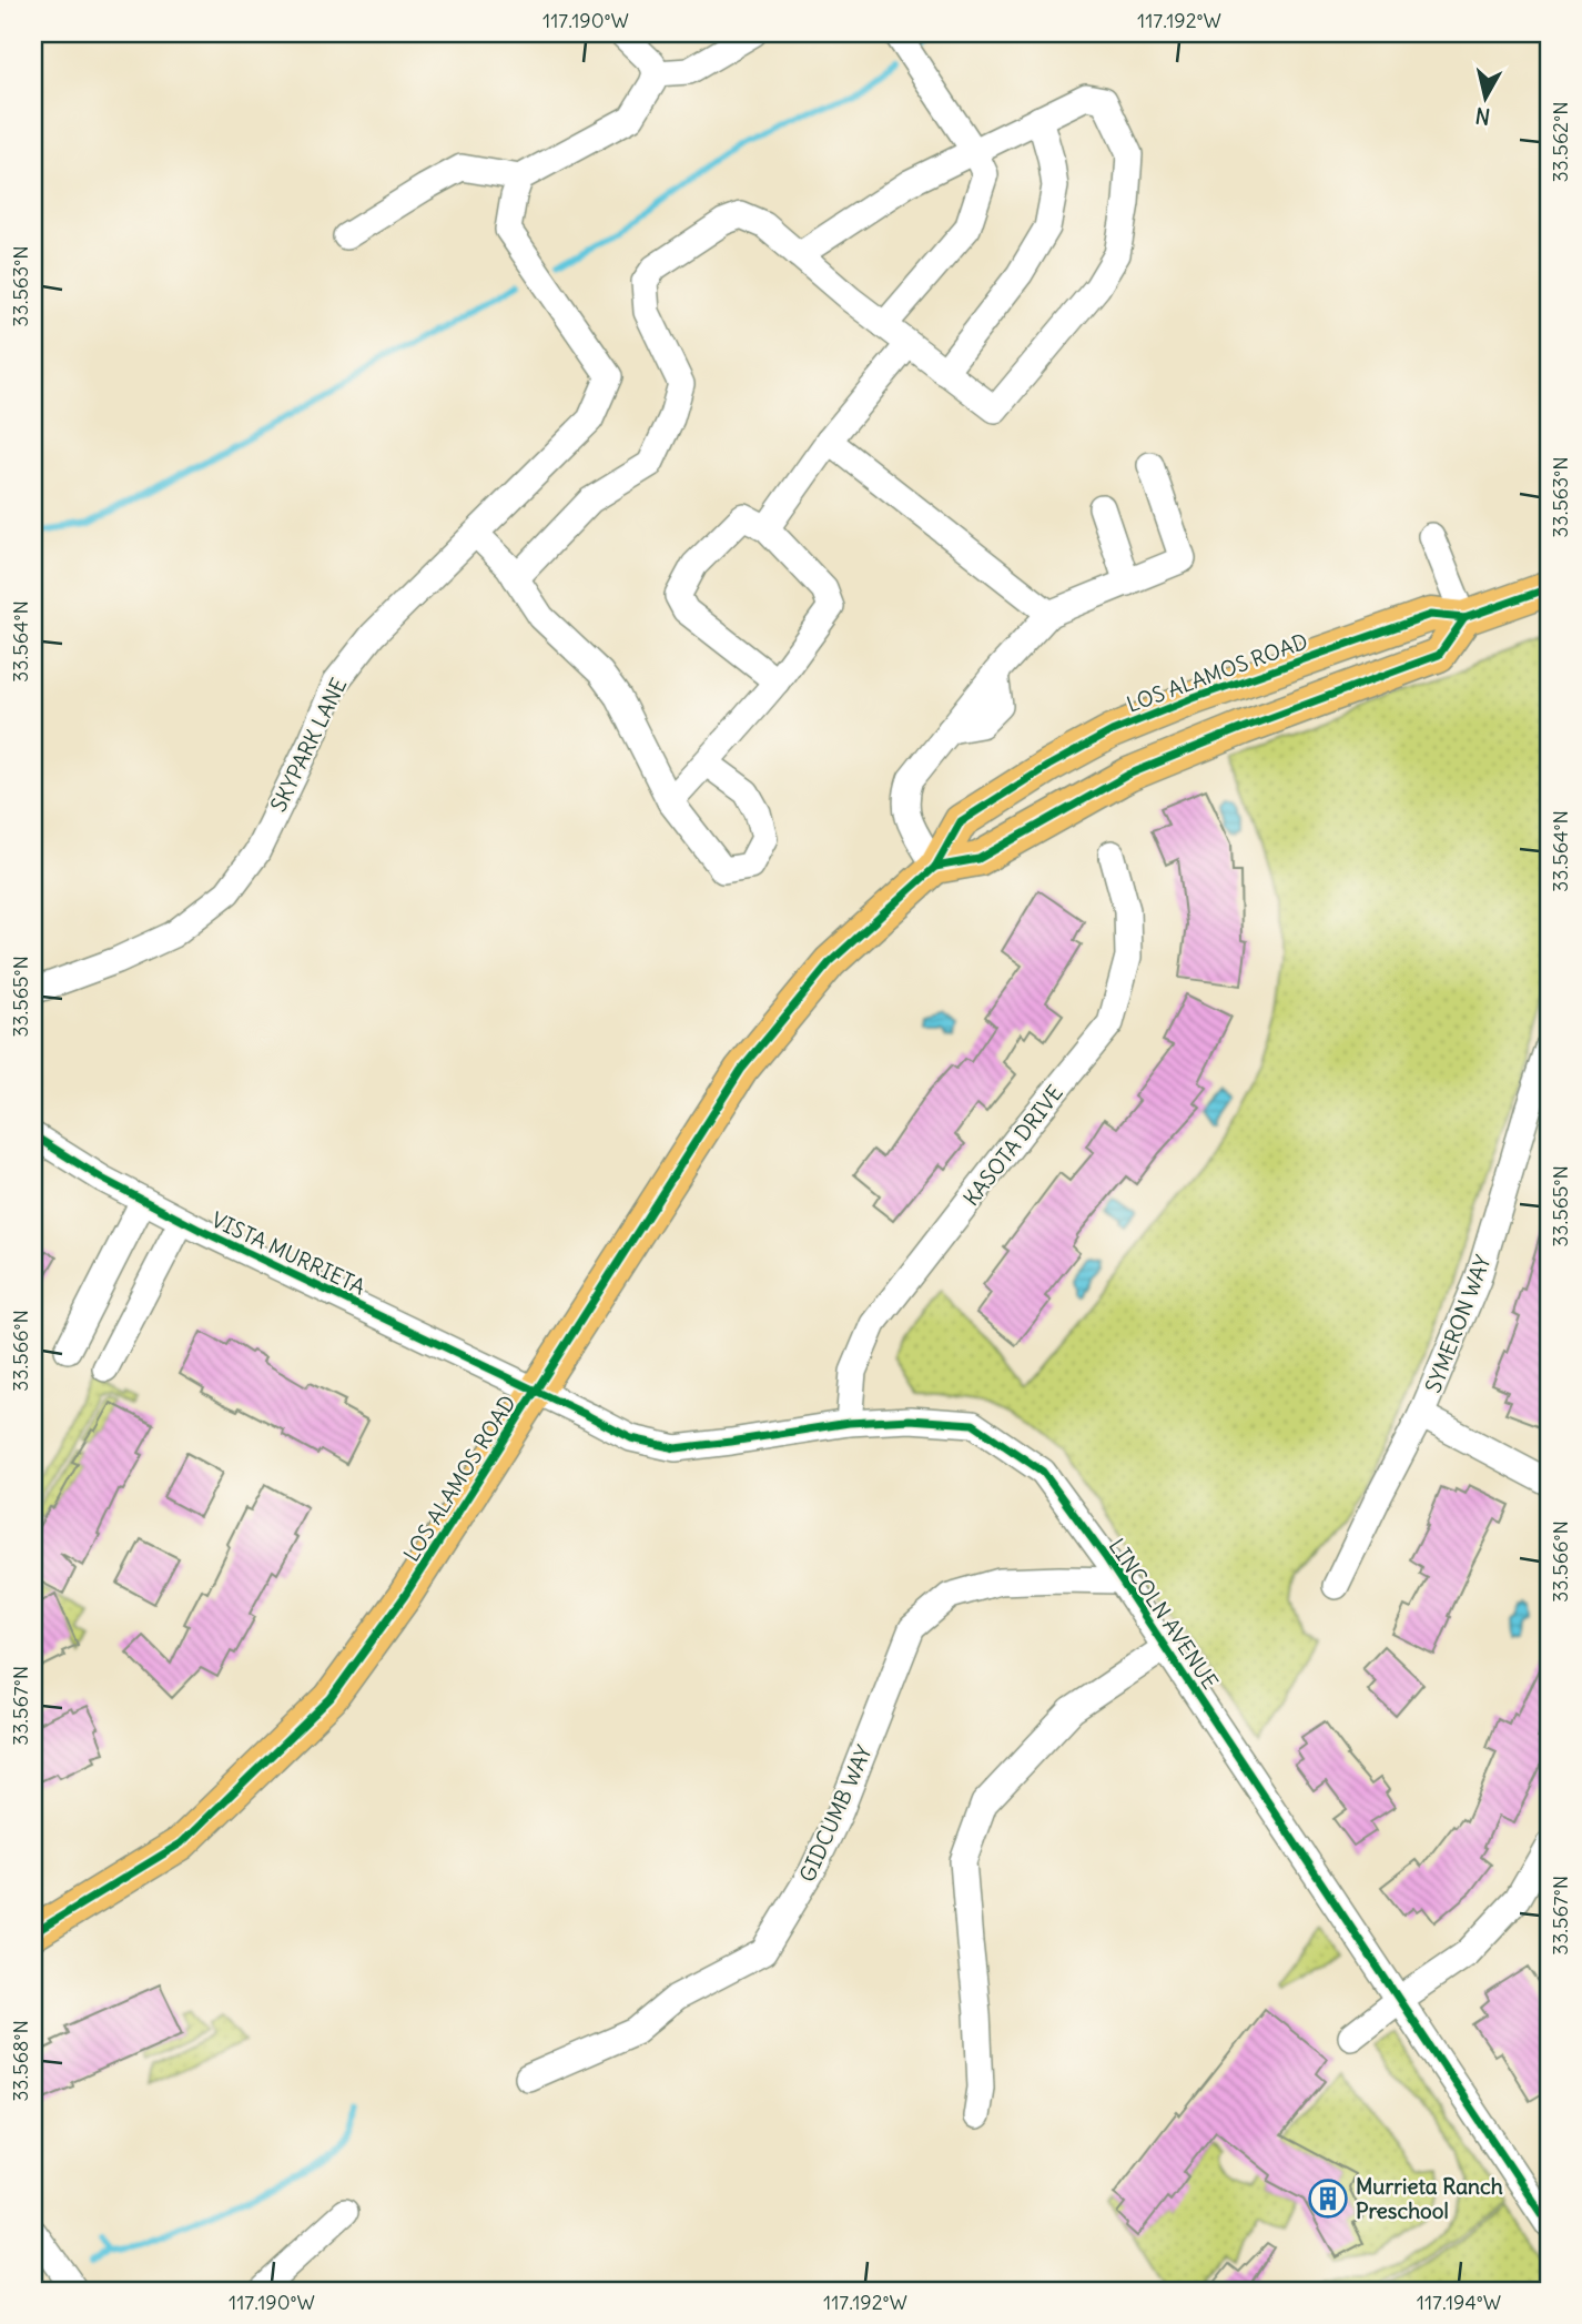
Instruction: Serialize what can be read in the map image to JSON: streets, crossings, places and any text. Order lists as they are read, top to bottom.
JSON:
{
  "streets": {
    "main road": ["LOS ALAMOS ROAD"],
    "street": [
      "SKYPARK LANE",
      "KASOTA DRIVE",
      "VISTA MURRIETA",
      "SYMERON WAY",
      "LINCOLN AVENUE",
      "GIDCUMB WAY"
    ]
  },
  "crossings": [
    ["LOS ALAMOS ROAD", "VISTA MURRIETA"],
    ["LOS ALAMOS ROAD", "LINCOLN AVENUE"],
    ["KASOTA DRIVE", "LINCOLN AVENUE"],
    ["VISTA MURRIETA", "LINCOLN AVENUE"],
    ["LINCOLN AVENUE", "GIDCUMB WAY"]
  ],
  "places": {
    "building": ["Murrieta Ranch Preschool"]
  },
  "north": "bottom",
  "coordinates": [
    "117.190°W",
    "117.192°W",
    "33.562°N",
    "33.563°N",
    "33.564°N",
    "33.565°N",
    "33.566°N",
    "33.567°N",
    "33.568°N",
    "117.194°W"
  ]
}
